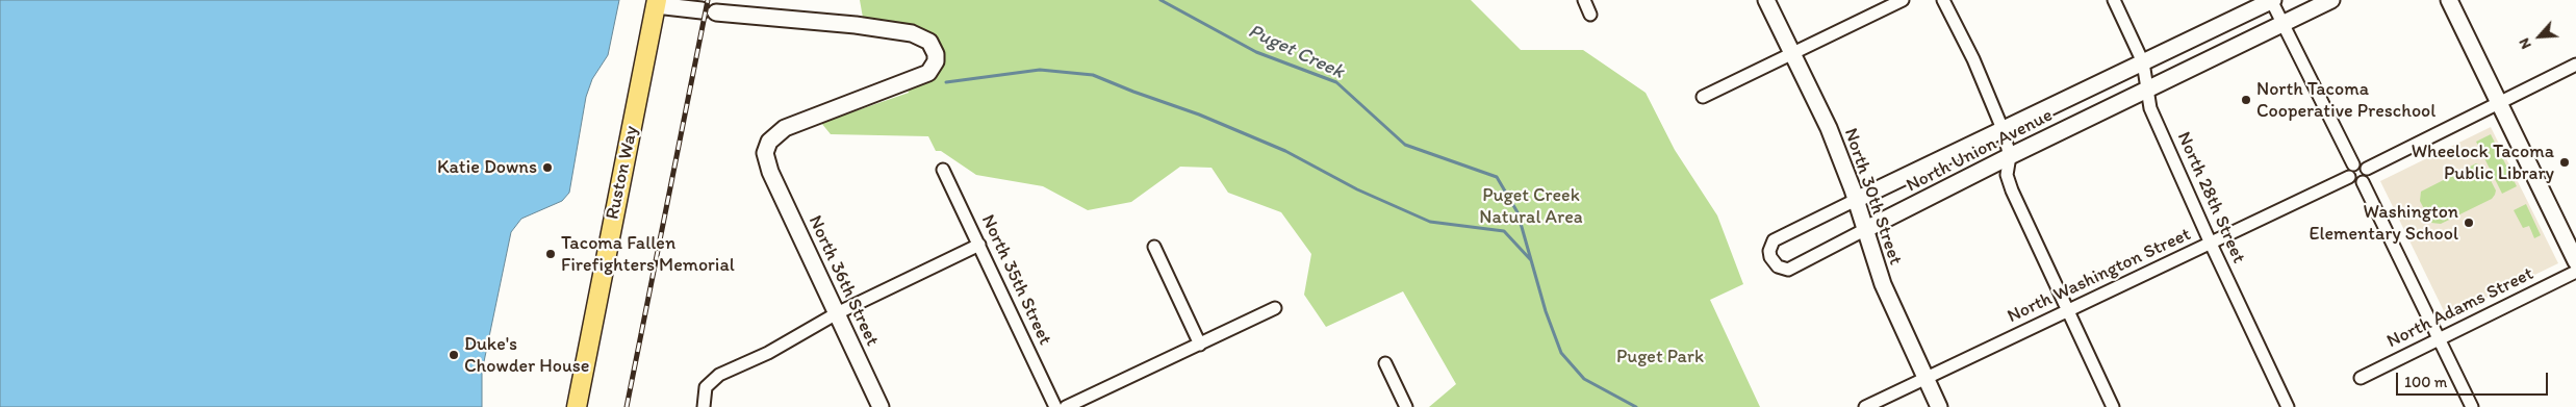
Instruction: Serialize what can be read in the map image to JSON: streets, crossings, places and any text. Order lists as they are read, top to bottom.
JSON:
{
  "streets": {
    "main road": ["Ruston Way"],
    "street": [
      "North Union Avenue",
      "North 30th Street",
      "North 28th Street",
      "North Washington Street",
      "North 35th Street",
      "North 36th Street",
      "North Adams Street"
    ]
  },
  "crossings": [
    ["North Union Avenue", "North 30th Street"],
    ["North Union Avenue", "North 28th Street"],
    ["Ruston Way", "North 36th Street"],
    ["North 30th Street", "North Washington Street"],
    ["North 28th Street", "North Washington Street"]
  ],
  "water": ["Puget Creek"],
  "parks": ["Puget Creek Natural Area", "Puget Park"],
  "places": [
    "North Tacoma Cooperative Preschool",
    "Wheelock Tacoma Public Library",
    "Katie Downs",
    "Washington Elementary School",
    "Tacoma Fallen Firefighters Memorial",
    "Duke's Chowder House"
  ],
  "scale_bar": "100 m",
  "north": "bottom left"
}
